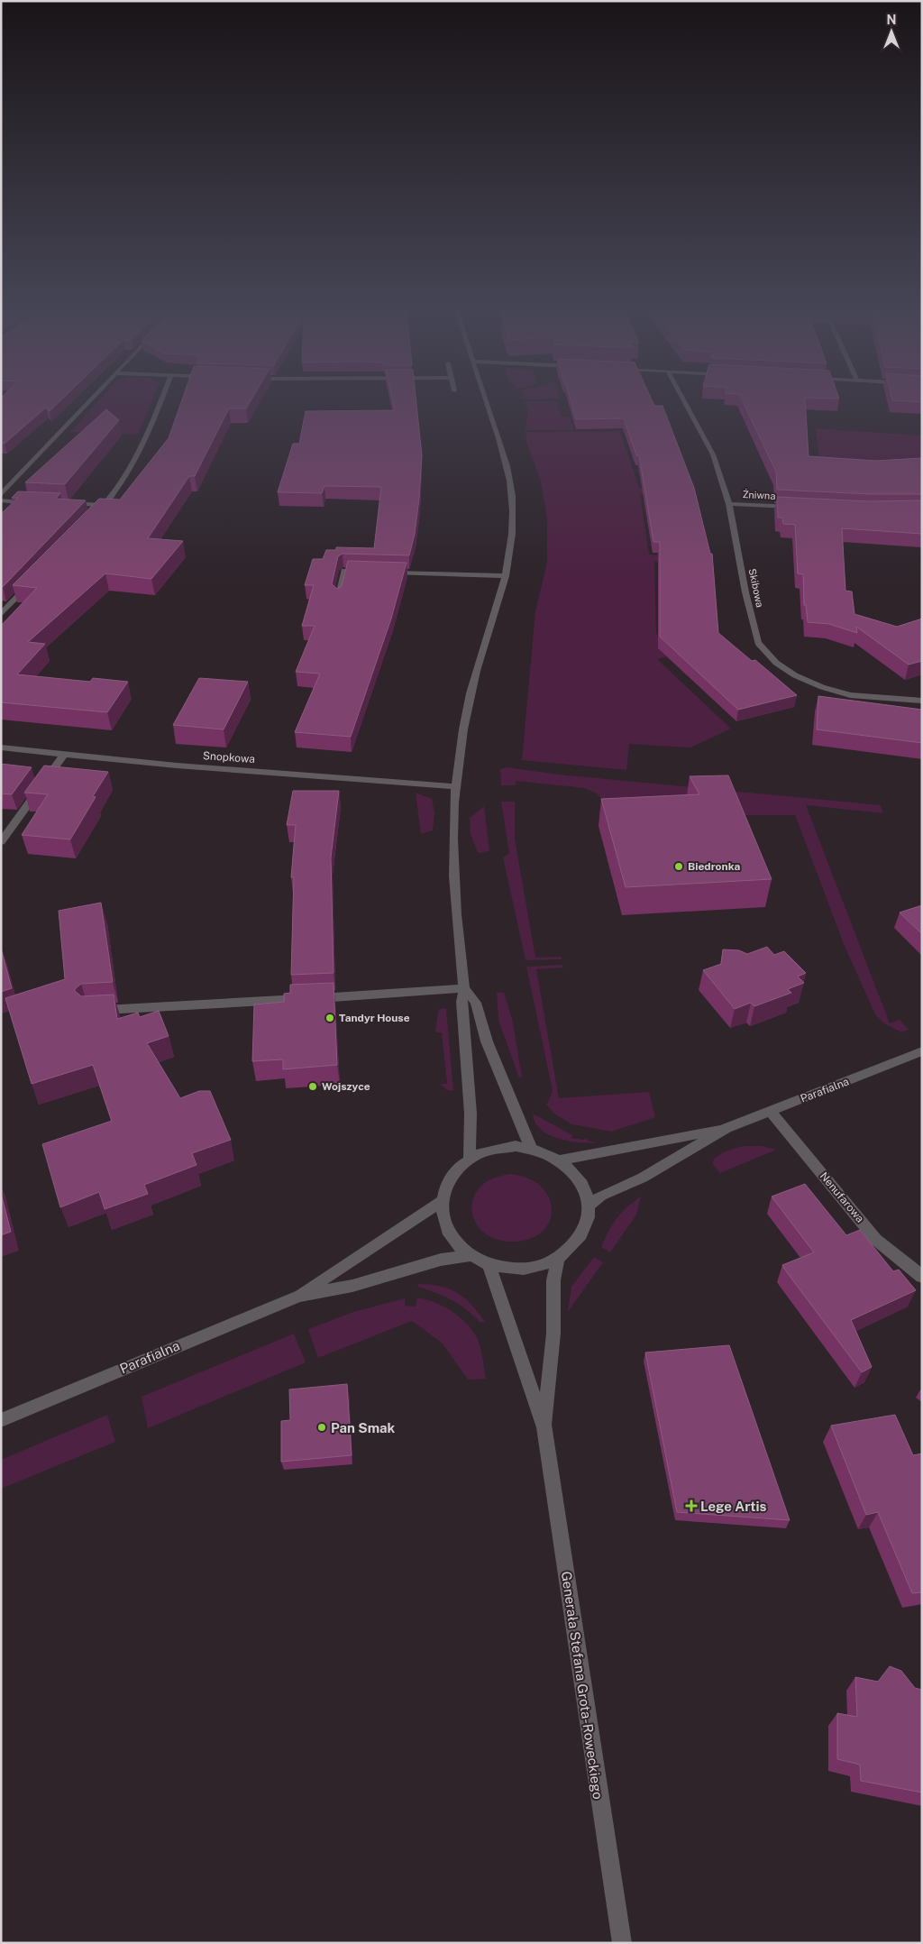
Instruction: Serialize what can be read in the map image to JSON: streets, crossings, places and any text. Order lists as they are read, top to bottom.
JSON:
{
  "streets": {
    "street": [
      "Żniwna",
      "Skibowa",
      "Snopkowa",
      "Parafialna",
      "Nenufarowa",
      "Generała Stefana Grota-Roweckiego"
    ]
  },
  "crossings": [
    ["Żniwna", "Skibowa"],
    ["Parafialna", "Nenufarowa"],
    ["Parafialna", "Generała Stefana Grota-Roweckiego"]
  ],
  "places": {
    "other": [
      "Biedronka",
      "Tandyr House",
      "Wojszyce",
      "Pan Smak"
    ],
    "health": ["Lege Artis"]
  },
  "north": "top"
}
